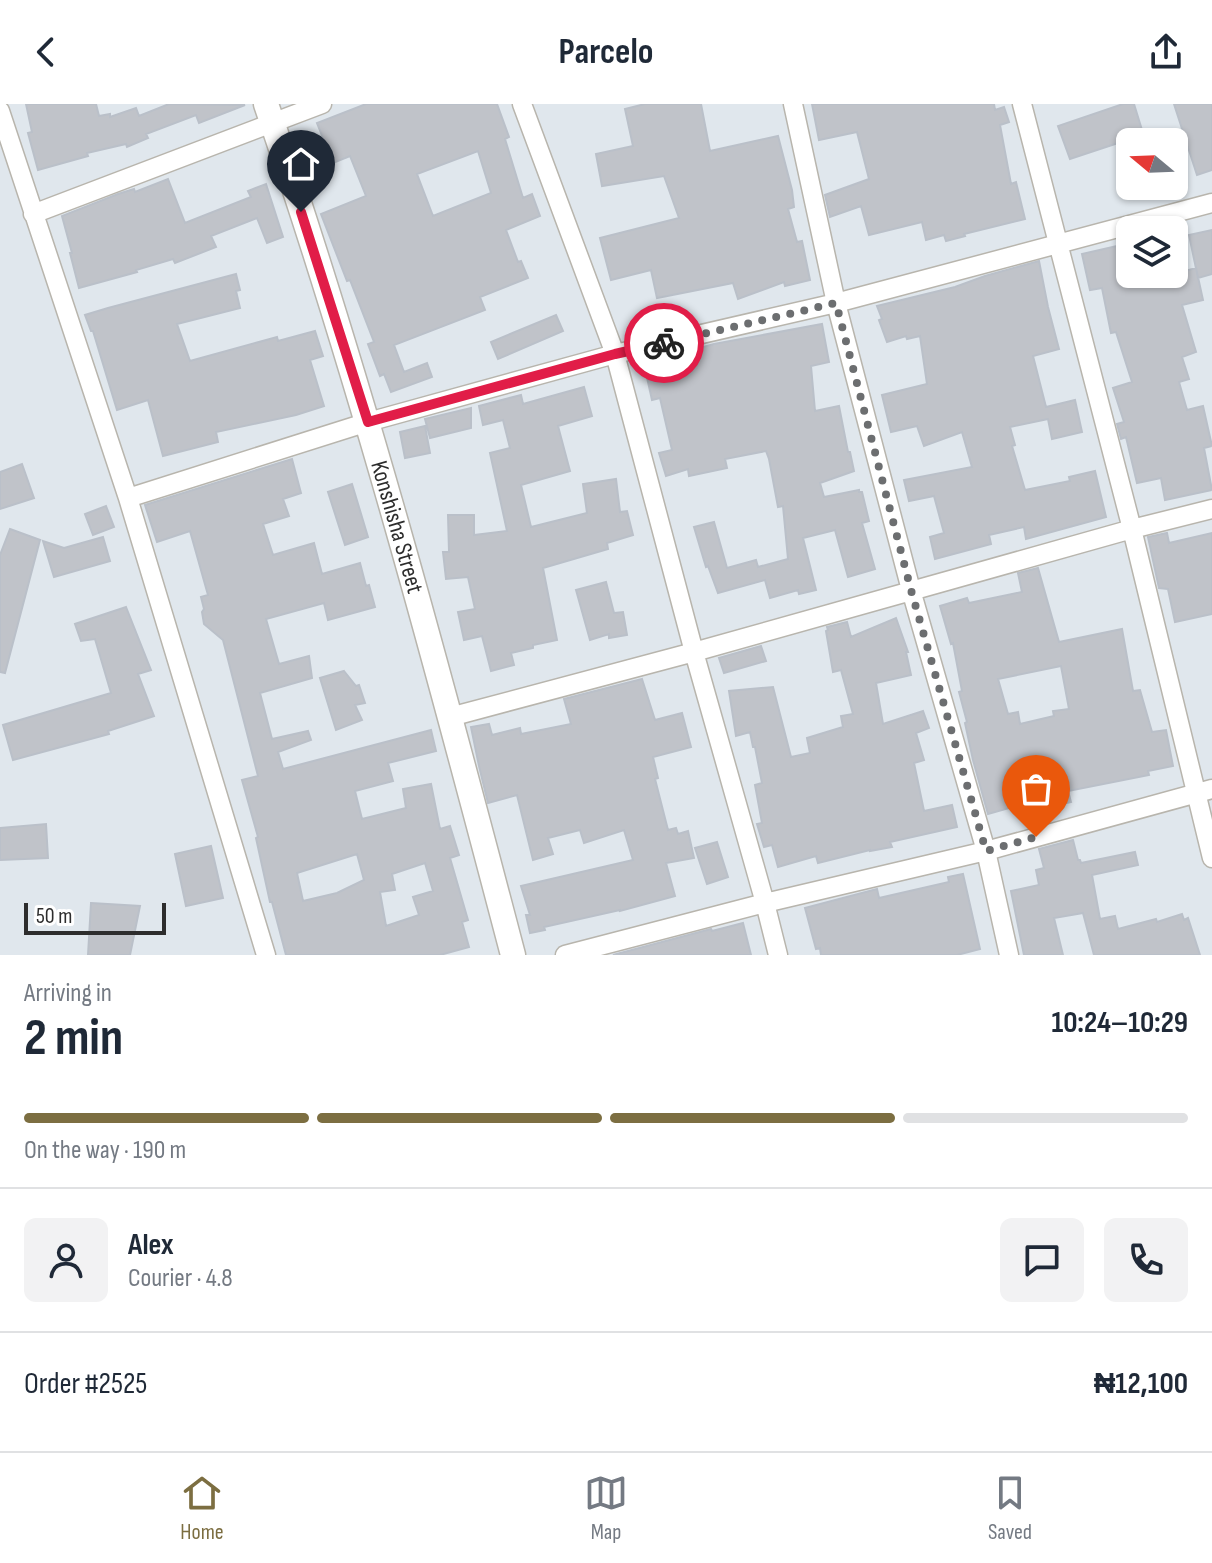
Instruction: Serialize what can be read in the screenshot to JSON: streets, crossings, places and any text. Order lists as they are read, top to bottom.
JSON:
{
  "streets": {
    "street": ["Konshisha Street"]
  },
  "scale_bar": "50 m",
  "north": "left",
  "page": {
    "header": "Parcelo",
    "scale": "50 m",
    "heading": ["2 min", "Arriving in", "10:24–10:29"],
    "panel": [
      "Alex",
      "Courier · 4.8",
      "Order #2525",
      "₦12,100"
    ],
    "bar": "On the way · 190 m",
    "tabs": ["Home", "Map", "Saved"]
  }
}
